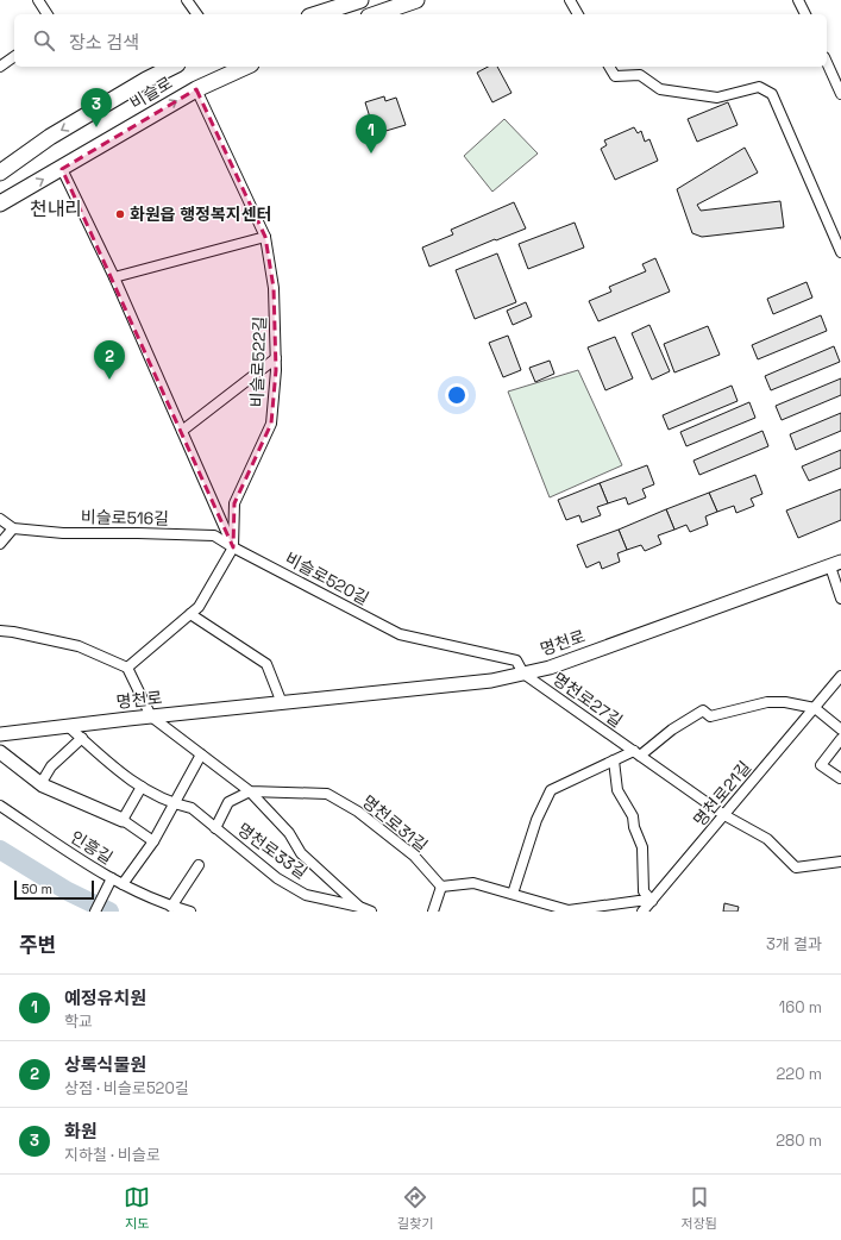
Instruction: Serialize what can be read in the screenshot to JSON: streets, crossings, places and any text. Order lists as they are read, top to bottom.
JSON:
{
  "streets": {
    "main road": ["비슬로"],
    "street": [
      "비슬로522길",
      "비슬로516길",
      "비슬로520길",
      "명천로",
      "명천로27길",
      "명천로21길",
      "명천로31길",
      "인흥길",
      "명천로33길"
    ]
  },
  "crossings": [
    ["비슬로", "비슬로522길"],
    ["비슬로522길", "비슬로516길"],
    ["비슬로522길", "비슬로520길"],
    ["비슬로516길", "비슬로520길"],
    ["비슬로520길", "명천로"],
    ["비슬로520길", "명천로27길"],
    ["명천로", "명천로27길"],
    ["명천로", "명천로33길"],
    ["명천로27길", "명천로21길"],
    ["명천로31길", "명천로33길"]
  ],
  "districts": ["천내리"],
  "places": ["화원읍 행정복지센터"],
  "scale_bar": "50 m",
  "page": {
    "search": "장소 검색",
    "pins": ["3", "1", "2"],
    "scale": "50 m",
    "heading": ["주변", "3개 결과"],
    "list": [
      {
        "mark": "1",
        "name": "예정유치원",
        "note": "학교",
        "value": "160 m"
      },
      {
        "mark": "2",
        "name": "상록식물원",
        "note": "상점 · 비슬로520길",
        "value": "220 m"
      },
      {
        "mark": "3",
        "name": "화원",
        "note": "지하철 · 비슬로",
        "value": "280 m"
      }
    ],
    "nav": ["지도", "길찾기", "저장됨"]
  }
}
